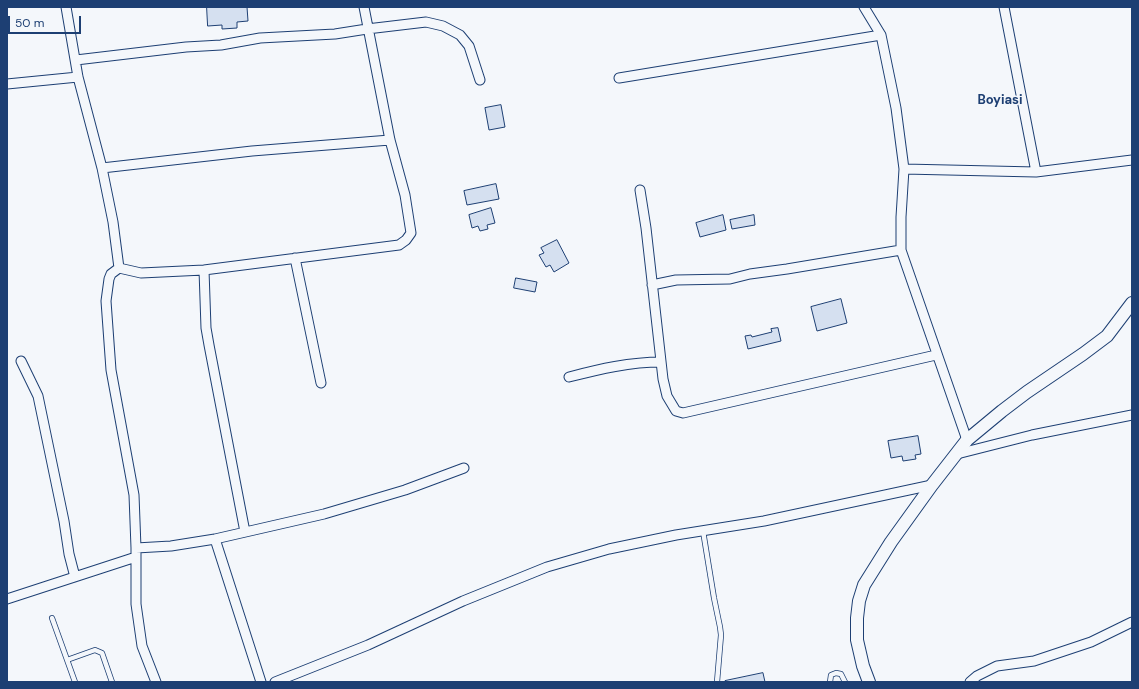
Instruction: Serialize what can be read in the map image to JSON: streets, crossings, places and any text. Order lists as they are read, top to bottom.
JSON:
{
  "districts": ["Boyiasi"],
  "scale_bar": "50 m"
}
